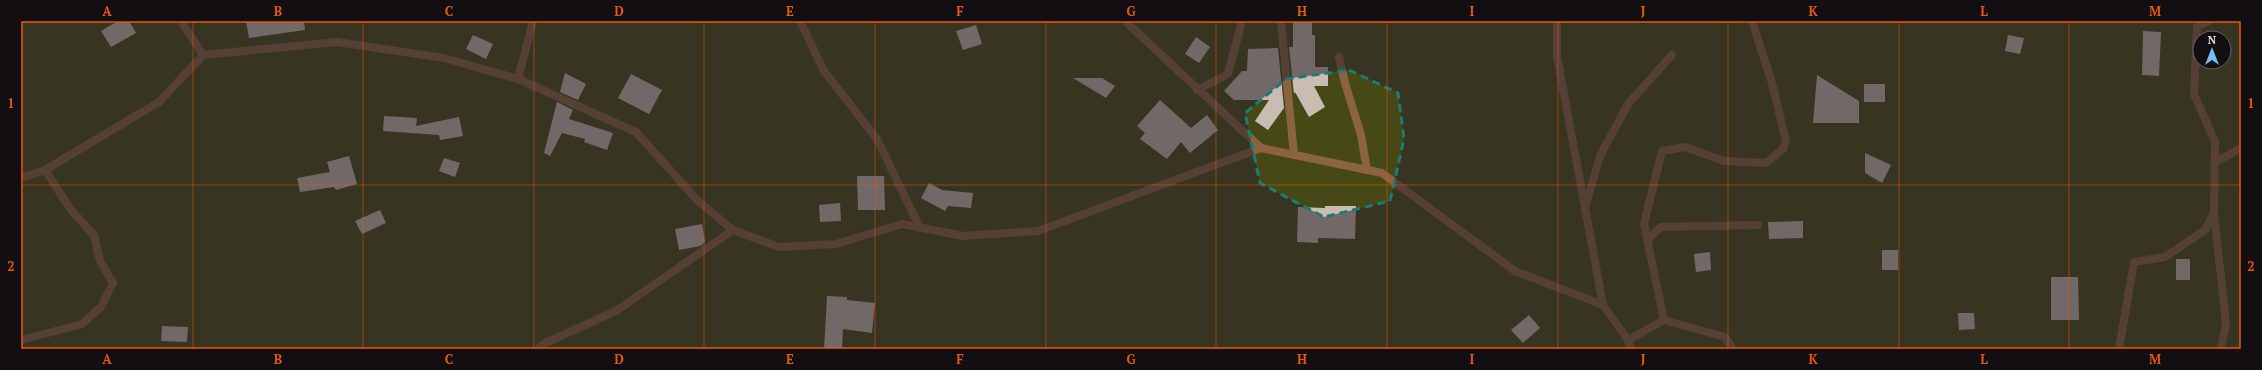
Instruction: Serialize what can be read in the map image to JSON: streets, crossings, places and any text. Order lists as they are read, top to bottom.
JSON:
{
  "north": "top",
  "grid": {
    "columns": [
      "A",
      "B",
      "C",
      "D",
      "E",
      "F",
      "G",
      "H",
      "I",
      "J",
      "K",
      "L",
      "M"
    ],
    "rows": ["1", "2"]
  }
}
